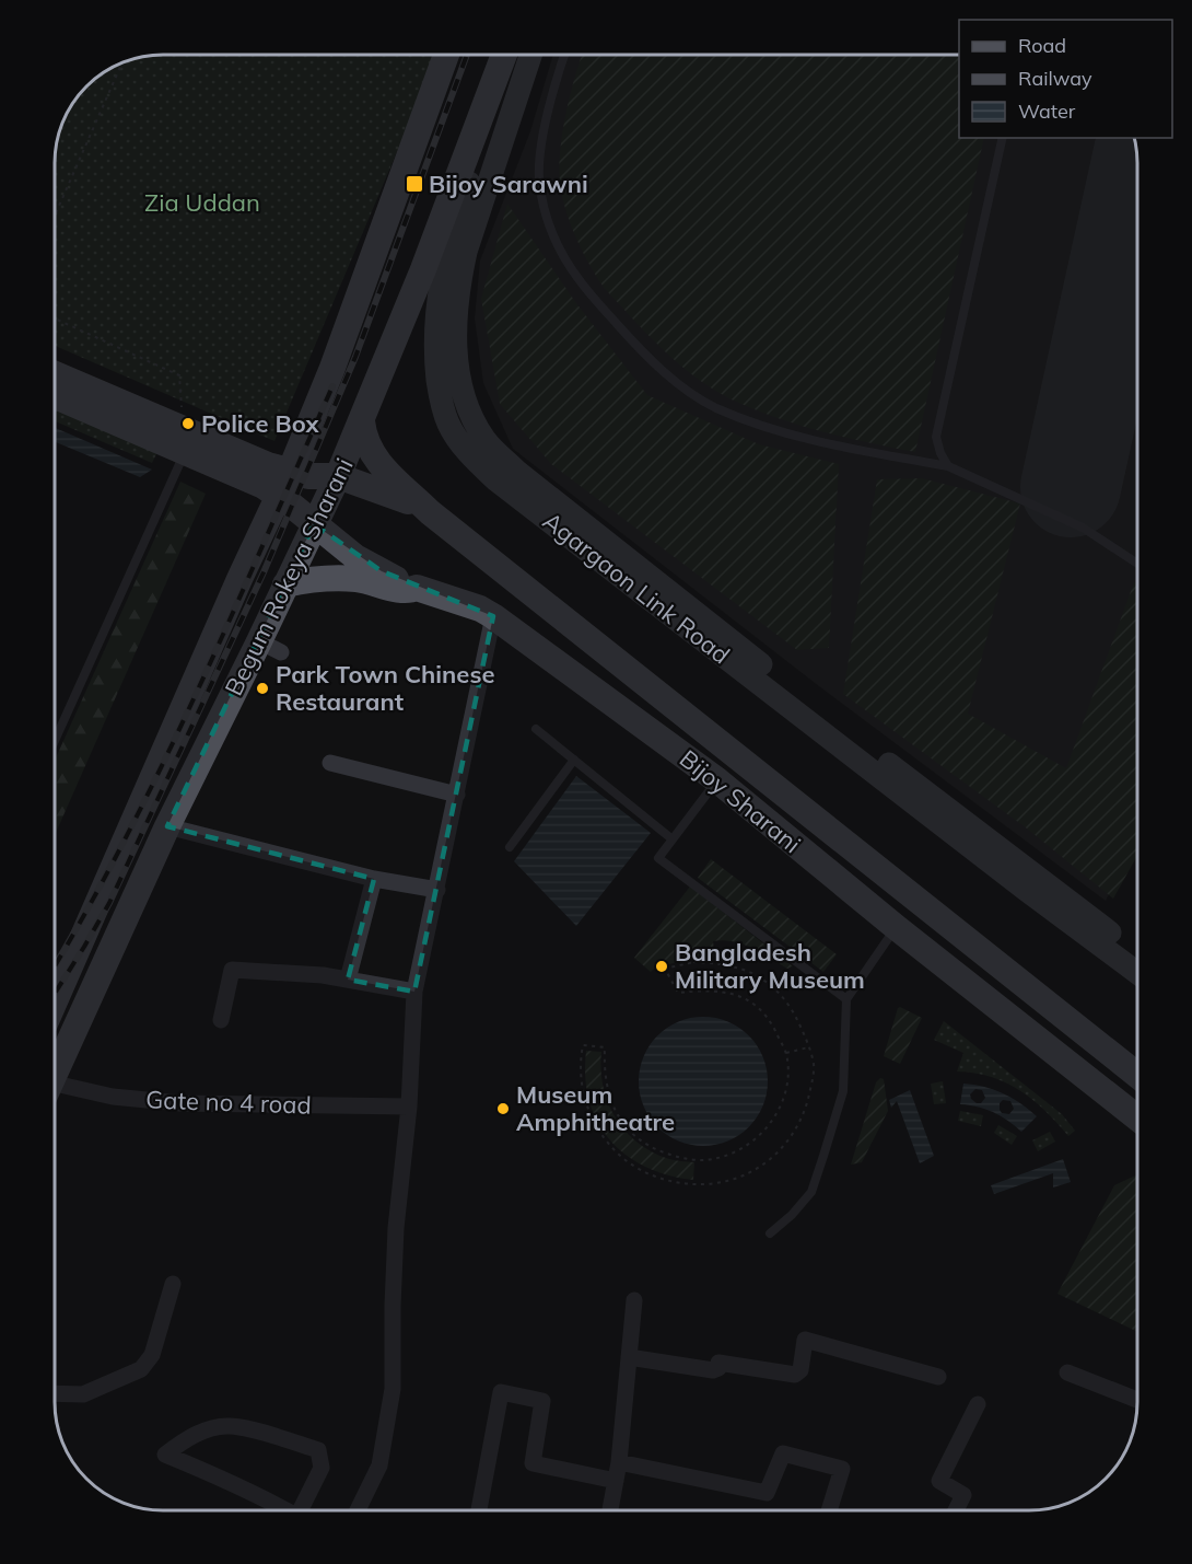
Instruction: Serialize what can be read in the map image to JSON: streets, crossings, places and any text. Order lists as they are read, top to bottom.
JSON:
{
  "streets": {
    "main road": ["Begum Rokeya Sharani", "Agargaon Link Road", "Bijoy Sharani"],
    "street": ["Gate no 4 road"]
  },
  "crossings": [
    ["Begum Rokeya Sharani", "Bijoy Sharani"]
  ],
  "parks": ["Zia Uddan"],
  "places": {
    "transit": ["Bijoy Sarawni"],
    "other": [
      "Police Box",
      "Park Town Chinese Restaurant",
      "Bangladesh Military Museum",
      "Museum Amphitheatre"
    ]
  },
  "legend": ["Road", "Railway", "Water"]
}
